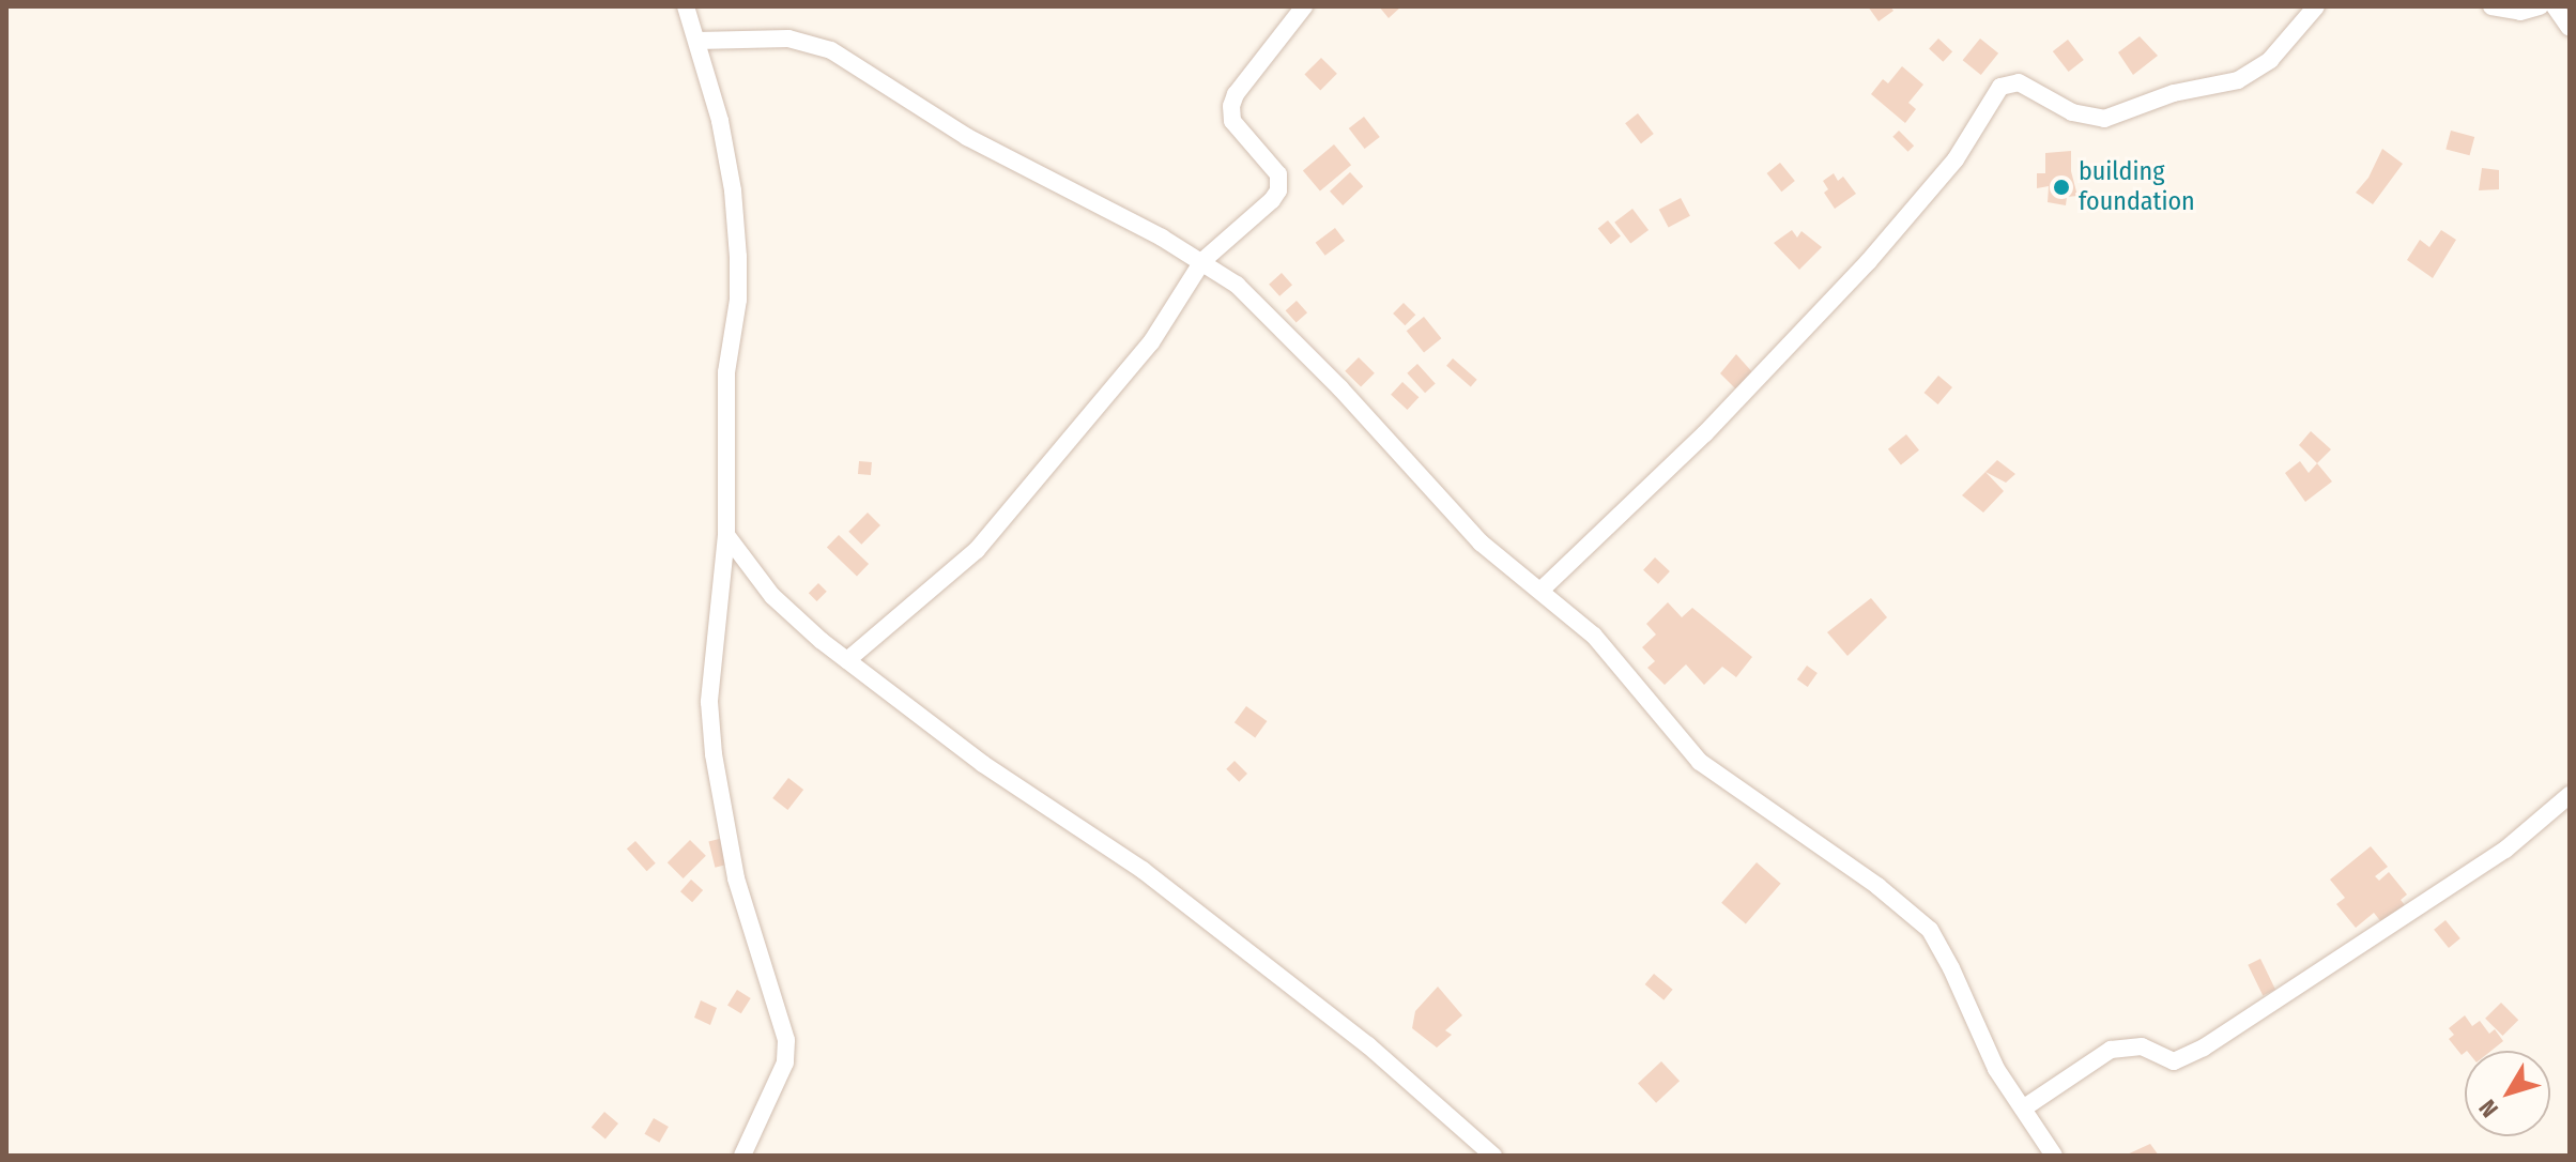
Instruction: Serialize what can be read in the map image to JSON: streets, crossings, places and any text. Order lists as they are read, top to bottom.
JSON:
{
  "places": ["building foundation"],
  "north": "bottom left"
}
